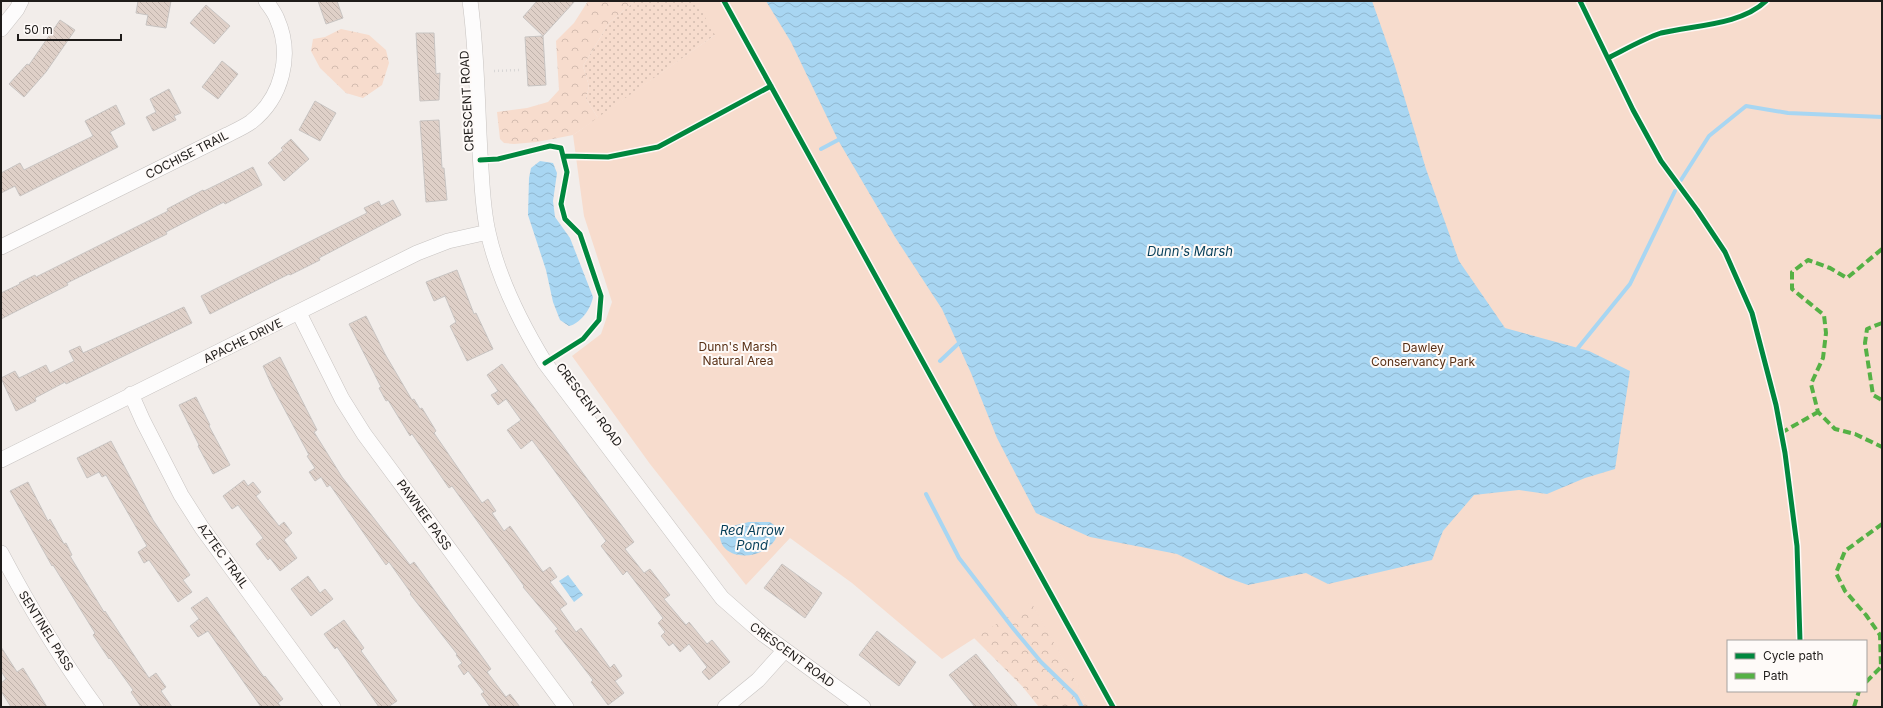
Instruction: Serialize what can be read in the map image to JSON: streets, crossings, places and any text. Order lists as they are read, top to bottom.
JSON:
{
  "streets": {
    "street": [
      "CRESCENT ROAD",
      "COCHISE TRAIL",
      "APACHE DRIVE",
      "PAWNEE PASS",
      "AZTEC TRAIL",
      "SENTINEL PASS"
    ]
  },
  "crossings": [
    ["CRESCENT ROAD", "APACHE DRIVE"],
    ["APACHE DRIVE", "PAWNEE PASS"],
    ["APACHE DRIVE", "AZTEC TRAIL"]
  ],
  "water": ["Dunn's Marsh", "Red Arrow Pond"],
  "parks": ["Dunn's Marsh Natural Area", "Dawley Conservancy Park"],
  "legend": ["Cycle path", "Path"],
  "scale_bar": "50 m"
}
